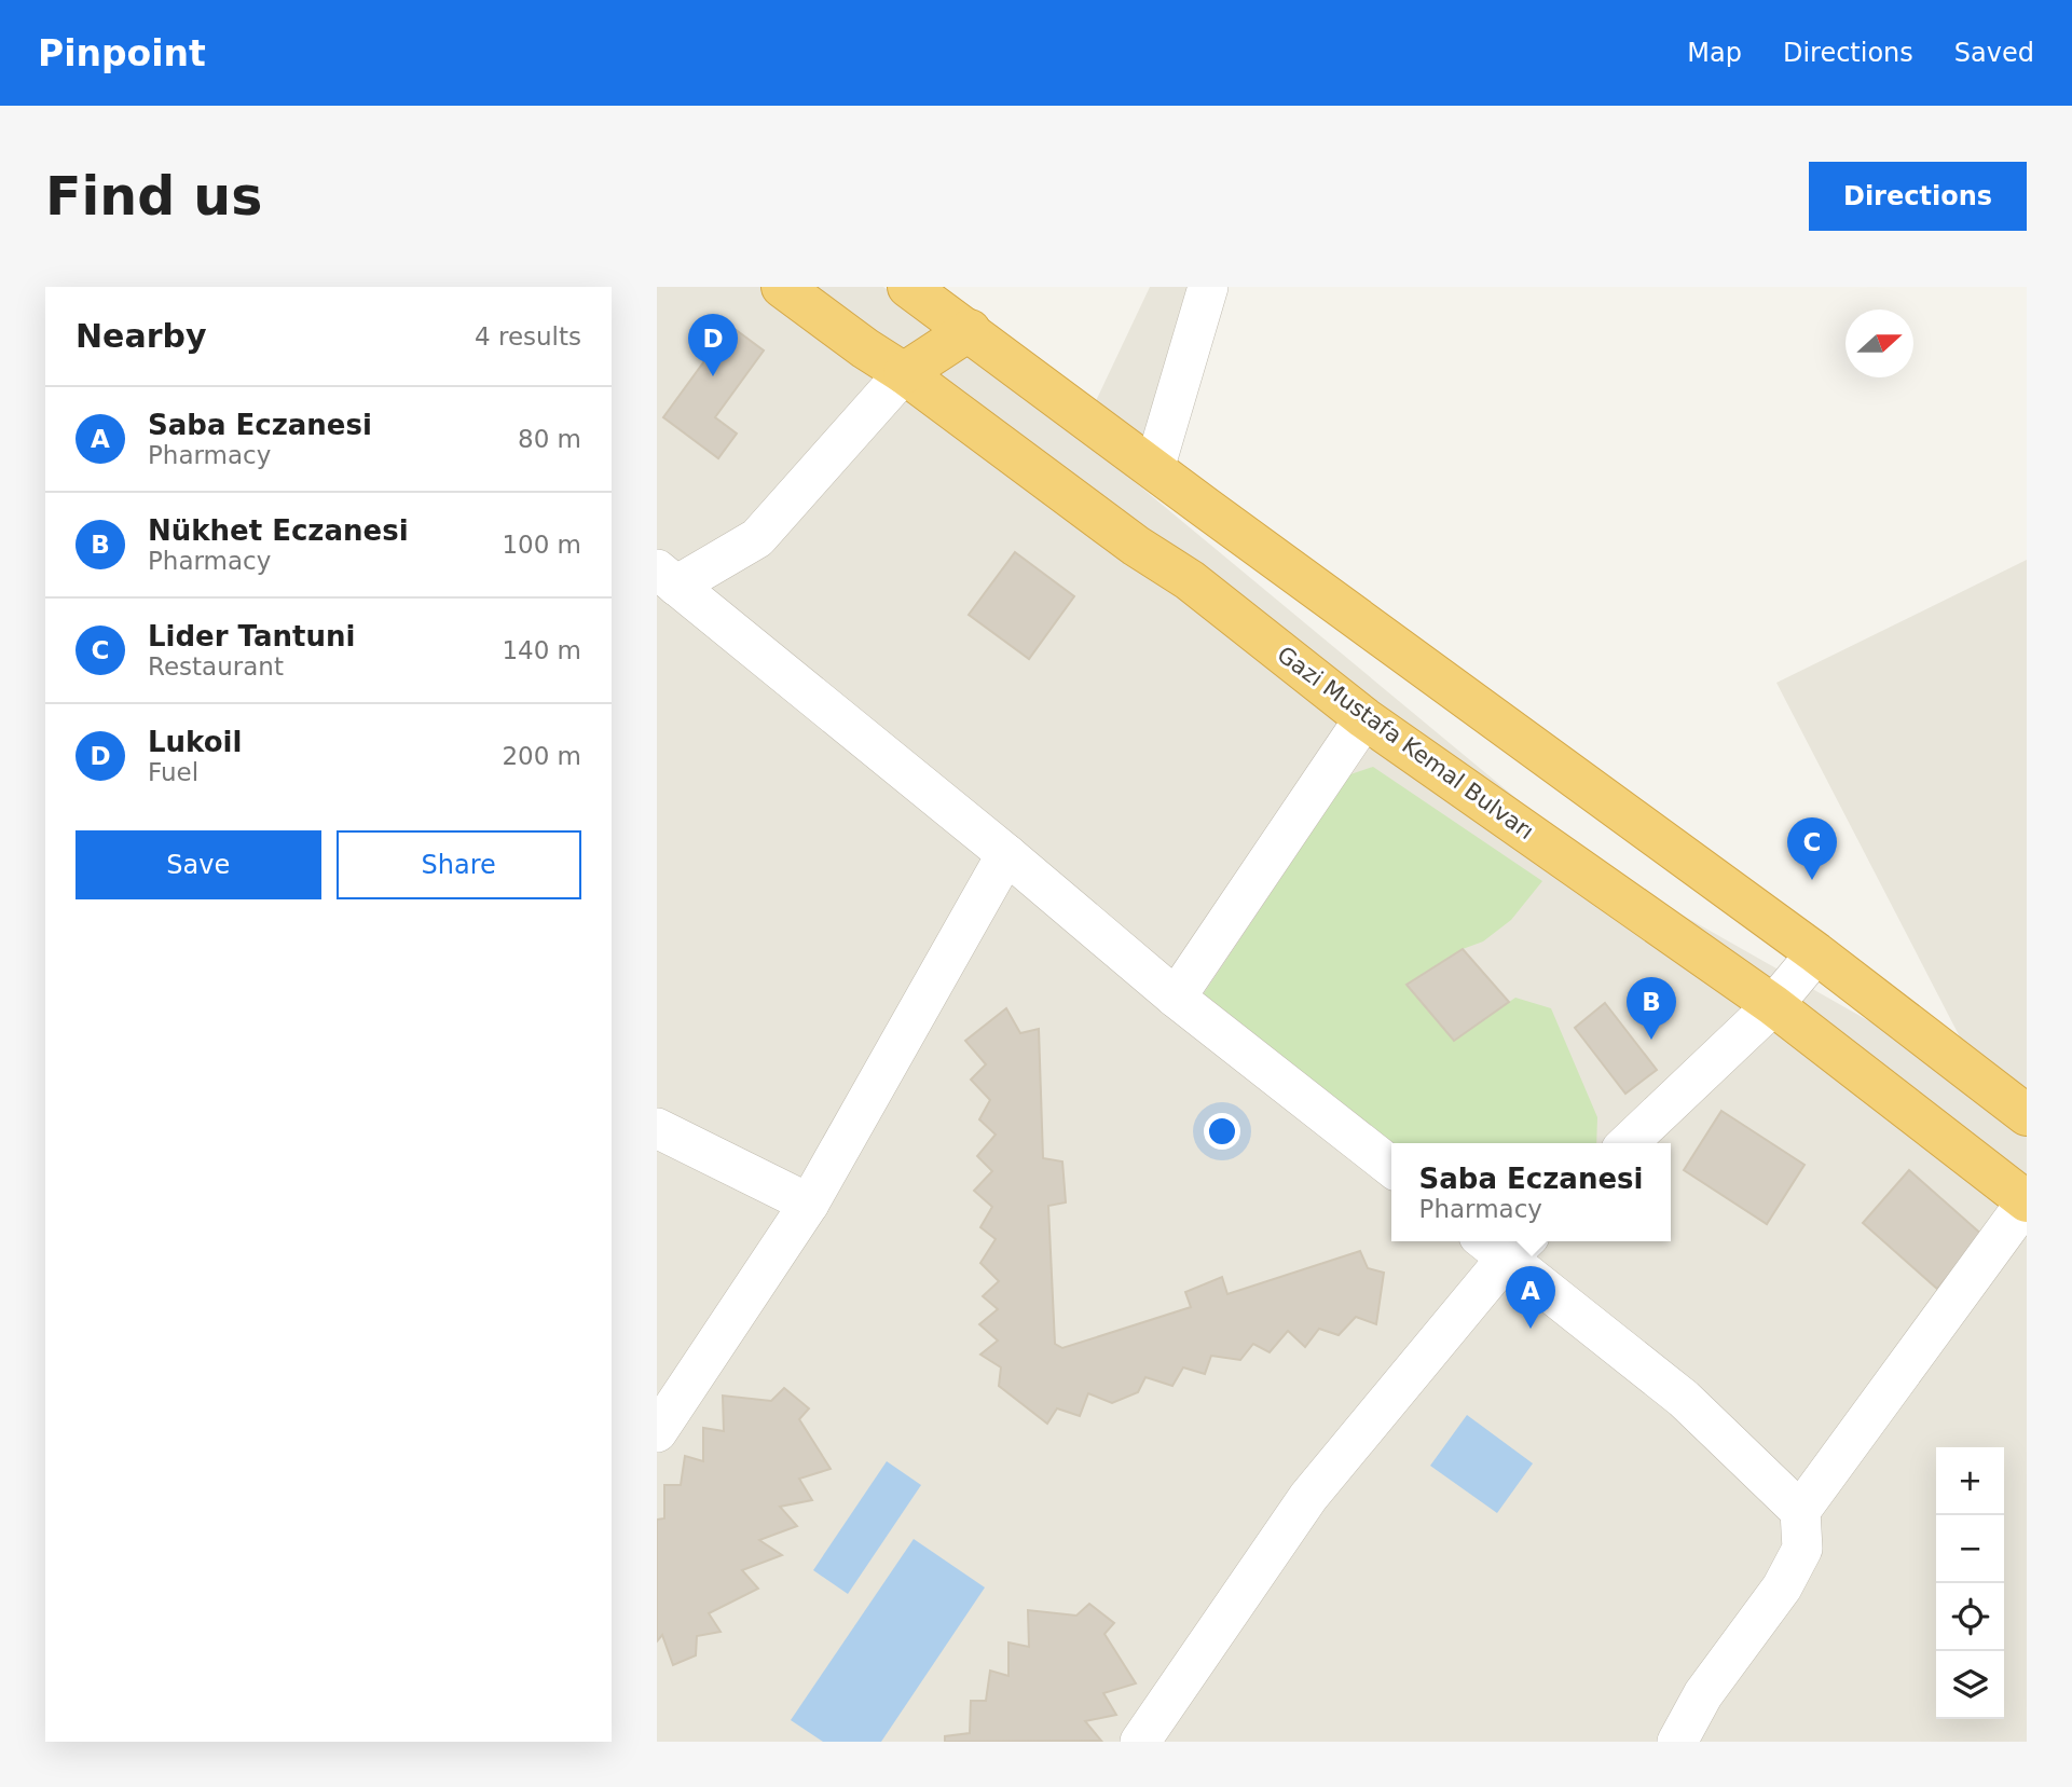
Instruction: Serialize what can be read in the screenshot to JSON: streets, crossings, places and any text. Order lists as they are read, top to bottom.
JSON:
{
  "streets": {
    "highway": ["Gazi Mustafa Kemal Bulvarı"]
  },
  "north": "right",
  "page": {
    "header": "Pinpoint",
    "nav": ["Map", "Directions", "Saved"],
    "buttons": [
      "Directions",
      ["Save", "Share"]
    ],
    "title": "Find us",
    "heading": ["Nearby", "4 results"],
    "pins": [
      "D",
      "C",
      "B",
      "A"
    ],
    "list": [
      {
        "mark": "A",
        "name": "Saba Eczanesi",
        "note": "Pharmacy",
        "value": "80 m"
      },
      {
        "mark": "B",
        "name": "Nükhet Eczanesi",
        "note": "Pharmacy",
        "value": "100 m"
      },
      {
        "mark": "C",
        "name": "Lider Tantuni",
        "note": "Restaurant",
        "value": "140 m"
      },
      {
        "mark": "D",
        "name": "Lukoil",
        "note": "Fuel",
        "value": "200 m"
      }
    ],
    "popup": ["Saba Eczanesi", "Pharmacy"],
    "map_buttons": ["+", "−"]
  }
}
